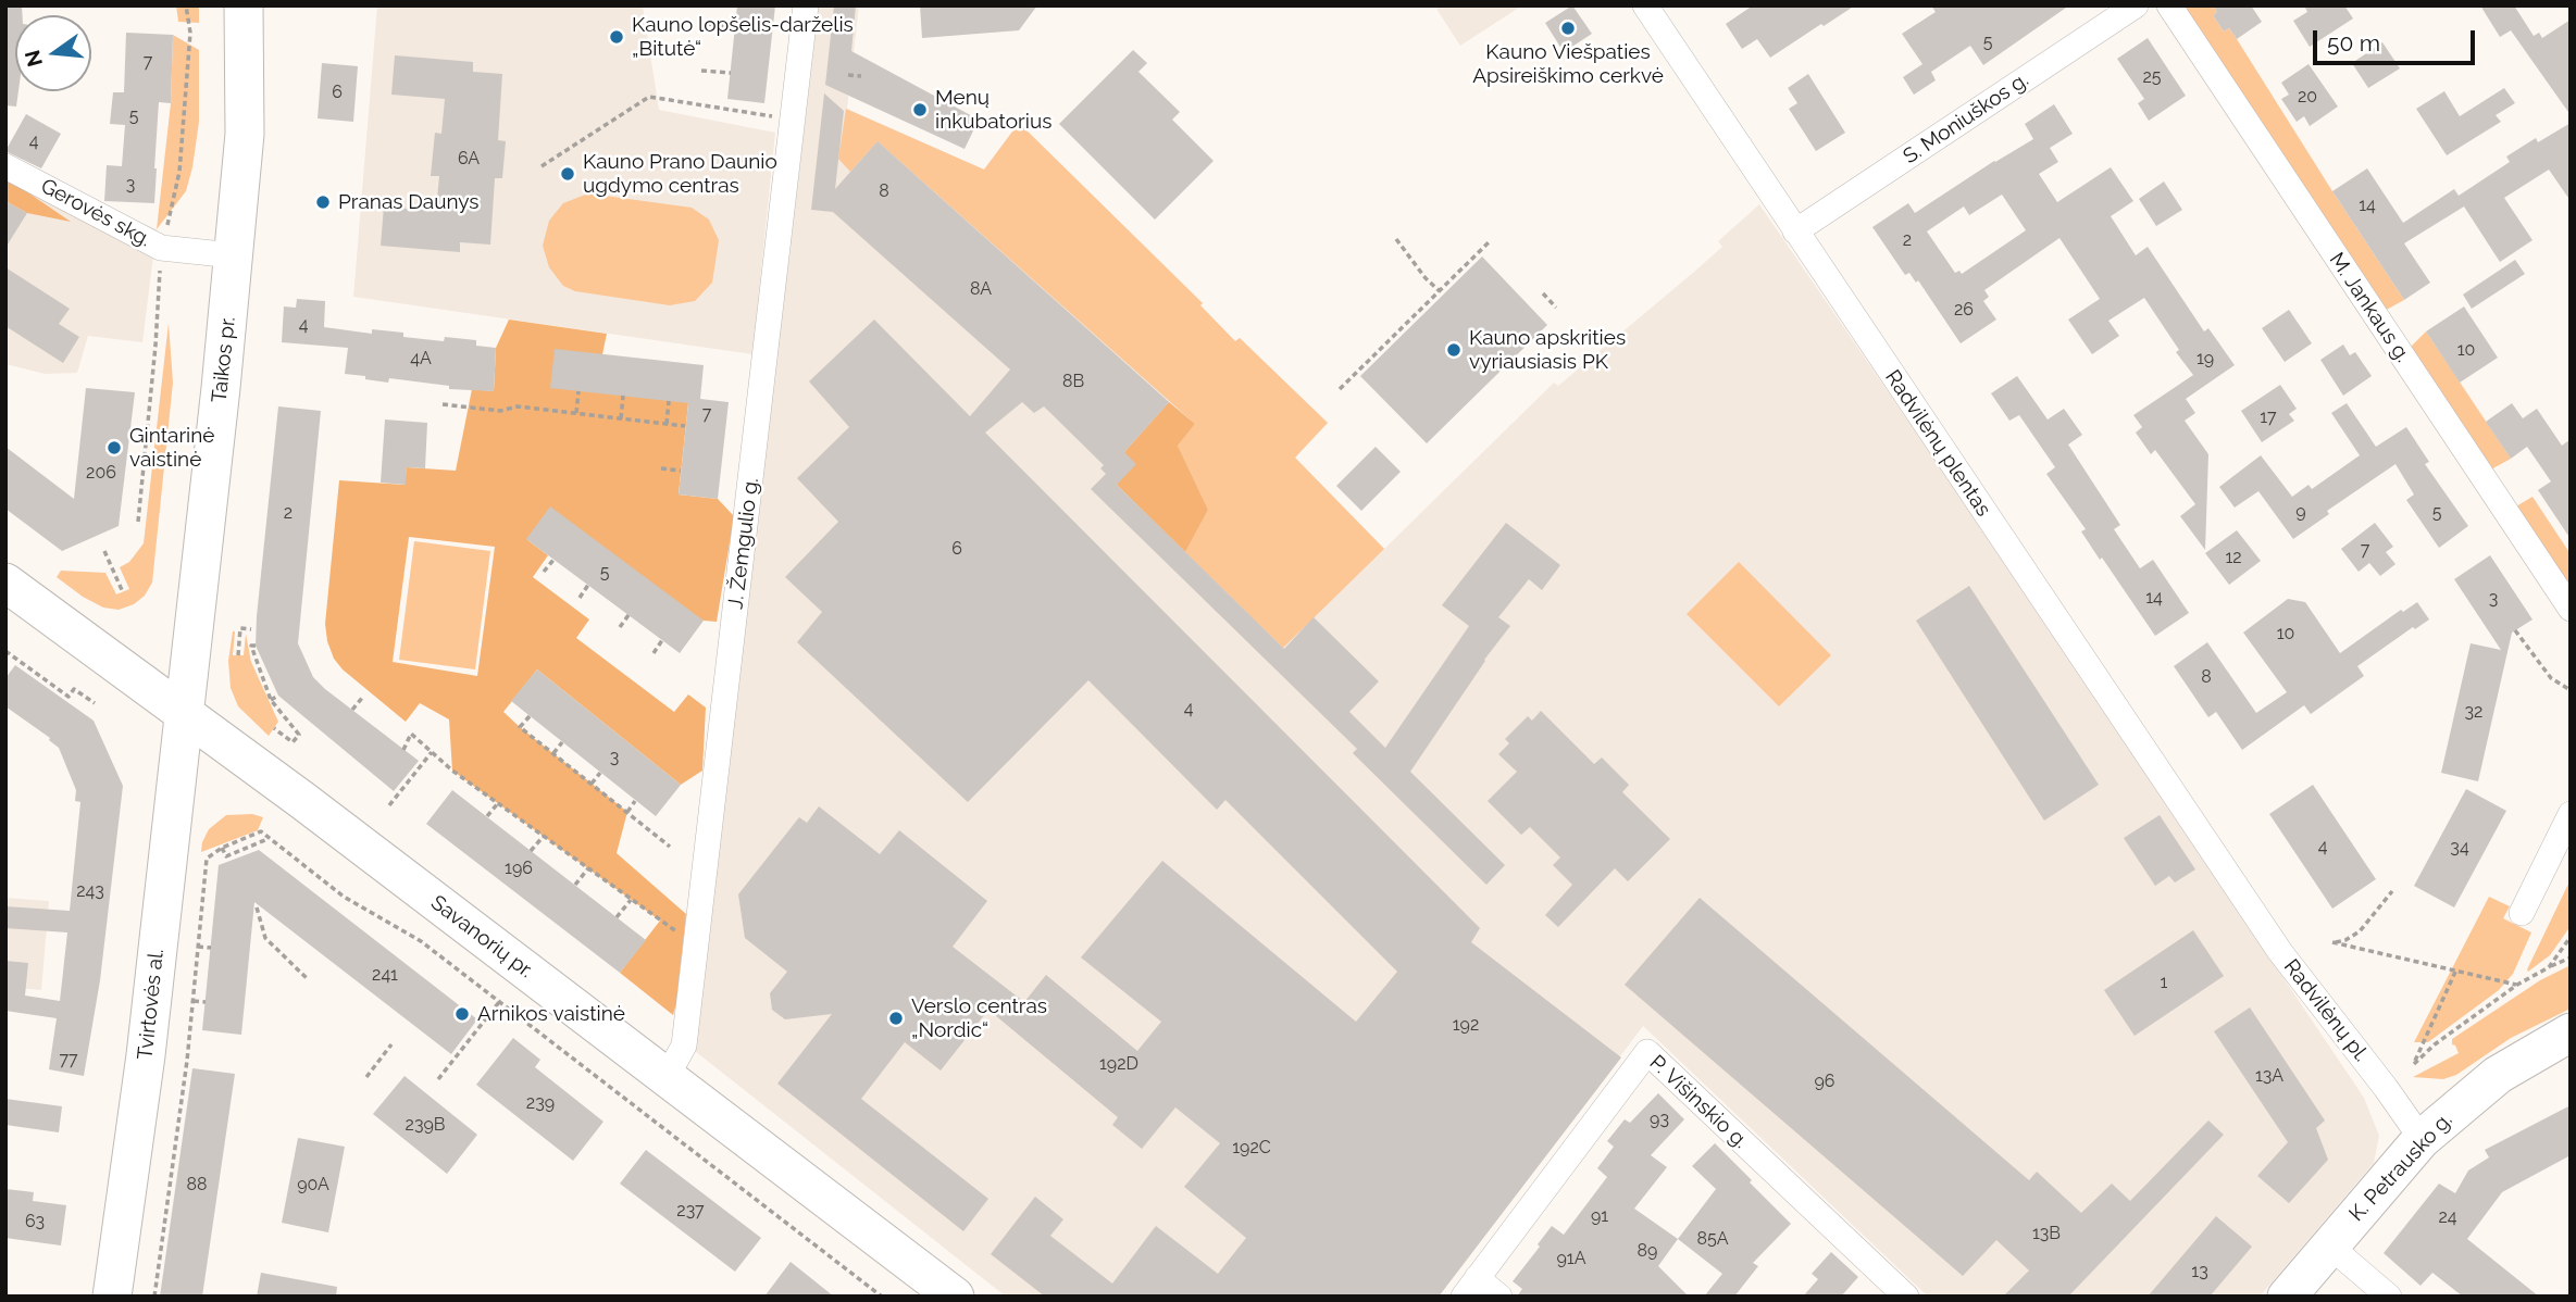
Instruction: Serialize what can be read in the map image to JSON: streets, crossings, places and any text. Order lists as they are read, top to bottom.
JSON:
{
  "streets": {
    "main road": [
      "Taikos pr.",
      "Savanorių pr.",
      "Tvirtovės al.",
      "K. Petrausko g."
    ],
    "street": [
      "S. Moniuškos g.",
      "Gerovės skg.",
      "M. Jankaus g.",
      "Radvilėnų plentas",
      "J. Žemgulio g.",
      "Radvilėnų pl.",
      "P. Višinskio g."
    ]
  },
  "crossings": [
    ["S. Moniuškos g.", "Radvilėnų plentas"],
    ["Gerovės skg.", "Taikos pr."],
    ["Taikos pr.", "Savanorių pr."],
    ["Taikos pr.", "Tvirtovės al."],
    ["Radvilėnų plentas", "Radvilėnų pl."],
    ["J. Žemgulio g.", "Savanorių pr."],
    ["Savanorių pr.", "Tvirtovės al."],
    ["Radvilėnų pl.", "K. Petrausko g."]
  ],
  "places": [
    "Kauno Viešpaties Apsireiškimo cerkvė",
    "Kauno lopšelis-darželis „Bitutė“",
    "Menų inkubatorius",
    "Kauno Prano Daunio ugdymo centras",
    "Pranas Daunys",
    "Kauno apskrities vyriausiasis PK",
    "Gintarinė vaistinė",
    "Arnikos vaistinė",
    "Verslo centras „Nordic“"
  ],
  "house_numbers": [
    "5",
    "7",
    "25",
    "6",
    "20",
    "5",
    "4",
    "6A",
    "3",
    "8",
    "14",
    "2",
    "8A",
    "26",
    "4",
    "10",
    "4A",
    "19",
    "8B",
    "7",
    "17",
    "206",
    "9",
    "2",
    "5",
    "6",
    "7",
    "12",
    "5",
    "14",
    "3",
    "10",
    "8",
    "4",
    "32",
    "3",
    "4",
    "34",
    "196",
    "243",
    "241",
    "1",
    "192",
    "77",
    "192D",
    "13A",
    "96",
    "239",
    "93",
    "239B",
    "192C",
    "88",
    "90A",
    "237",
    "91",
    "24",
    "63",
    "13B",
    "85A",
    "89",
    "91A",
    "13"
  ],
  "scale_bar": "50 m",
  "north": "left"
}
